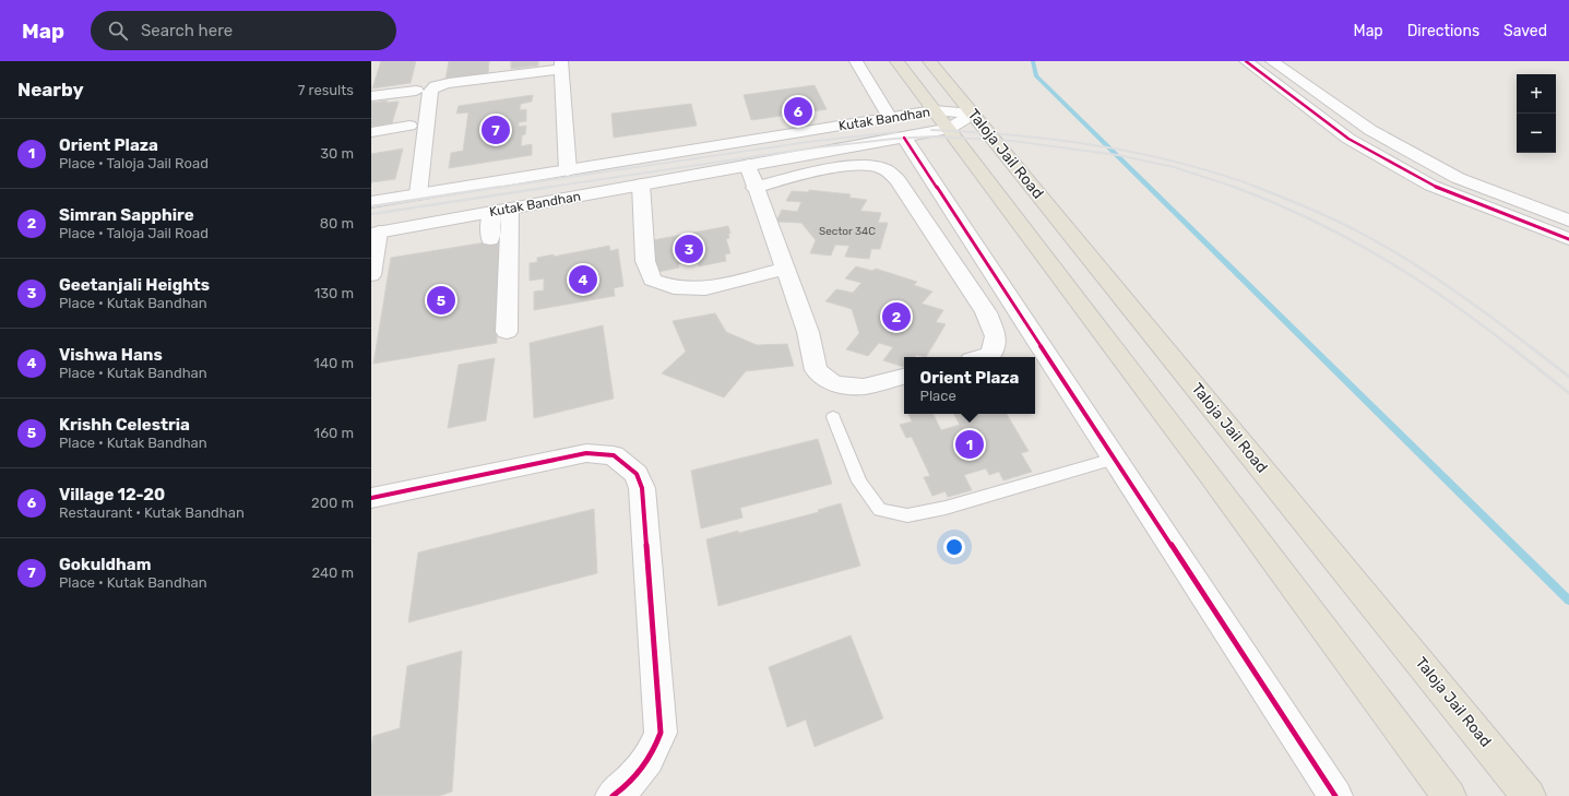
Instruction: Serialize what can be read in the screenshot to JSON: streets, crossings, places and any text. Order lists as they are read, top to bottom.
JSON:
{
  "streets": {
    "main road": ["Taloja Jail Road"],
    "street": ["Kutak Bandhan"]
  },
  "crossings": [
    ["Kutak Bandhan", "Taloja Jail Road"]
  ],
  "house_numbers": ["Sector 34C"],
  "page": {
    "header": "Map",
    "search": "Search here",
    "nav": ["Map", "Directions", "Saved"],
    "heading": ["Nearby", "7 results"],
    "map_buttons": ["+", "−"],
    "pins": [
      "6",
      "7",
      "3",
      "4",
      "5",
      "2",
      "1"
    ],
    "list": [
      {
        "mark": "1",
        "name": "Orient Plaza",
        "note": "Place · Taloja Jail Road",
        "value": "30 m"
      },
      {
        "mark": "2",
        "name": "Simran Sapphire",
        "note": "Place · Taloja Jail Road",
        "value": "80 m"
      },
      {
        "mark": "3",
        "name": "Geetanjali Heights",
        "note": "Place · Kutak Bandhan",
        "value": "130 m"
      },
      {
        "mark": "4",
        "name": "Vishwa Hans",
        "note": "Place · Kutak Bandhan",
        "value": "140 m"
      },
      {
        "mark": "5",
        "name": "Krishh Celestria",
        "note": "Place · Kutak Bandhan",
        "value": "160 m"
      },
      {
        "mark": "6",
        "name": "Village 12-20",
        "note": "Restaurant · Kutak Bandhan",
        "value": "200 m"
      },
      {
        "mark": "7",
        "name": "Gokuldham",
        "note": "Place · Kutak Bandhan",
        "value": "240 m"
      }
    ],
    "popup": ["Orient Plaza", "Place"]
  }
}
